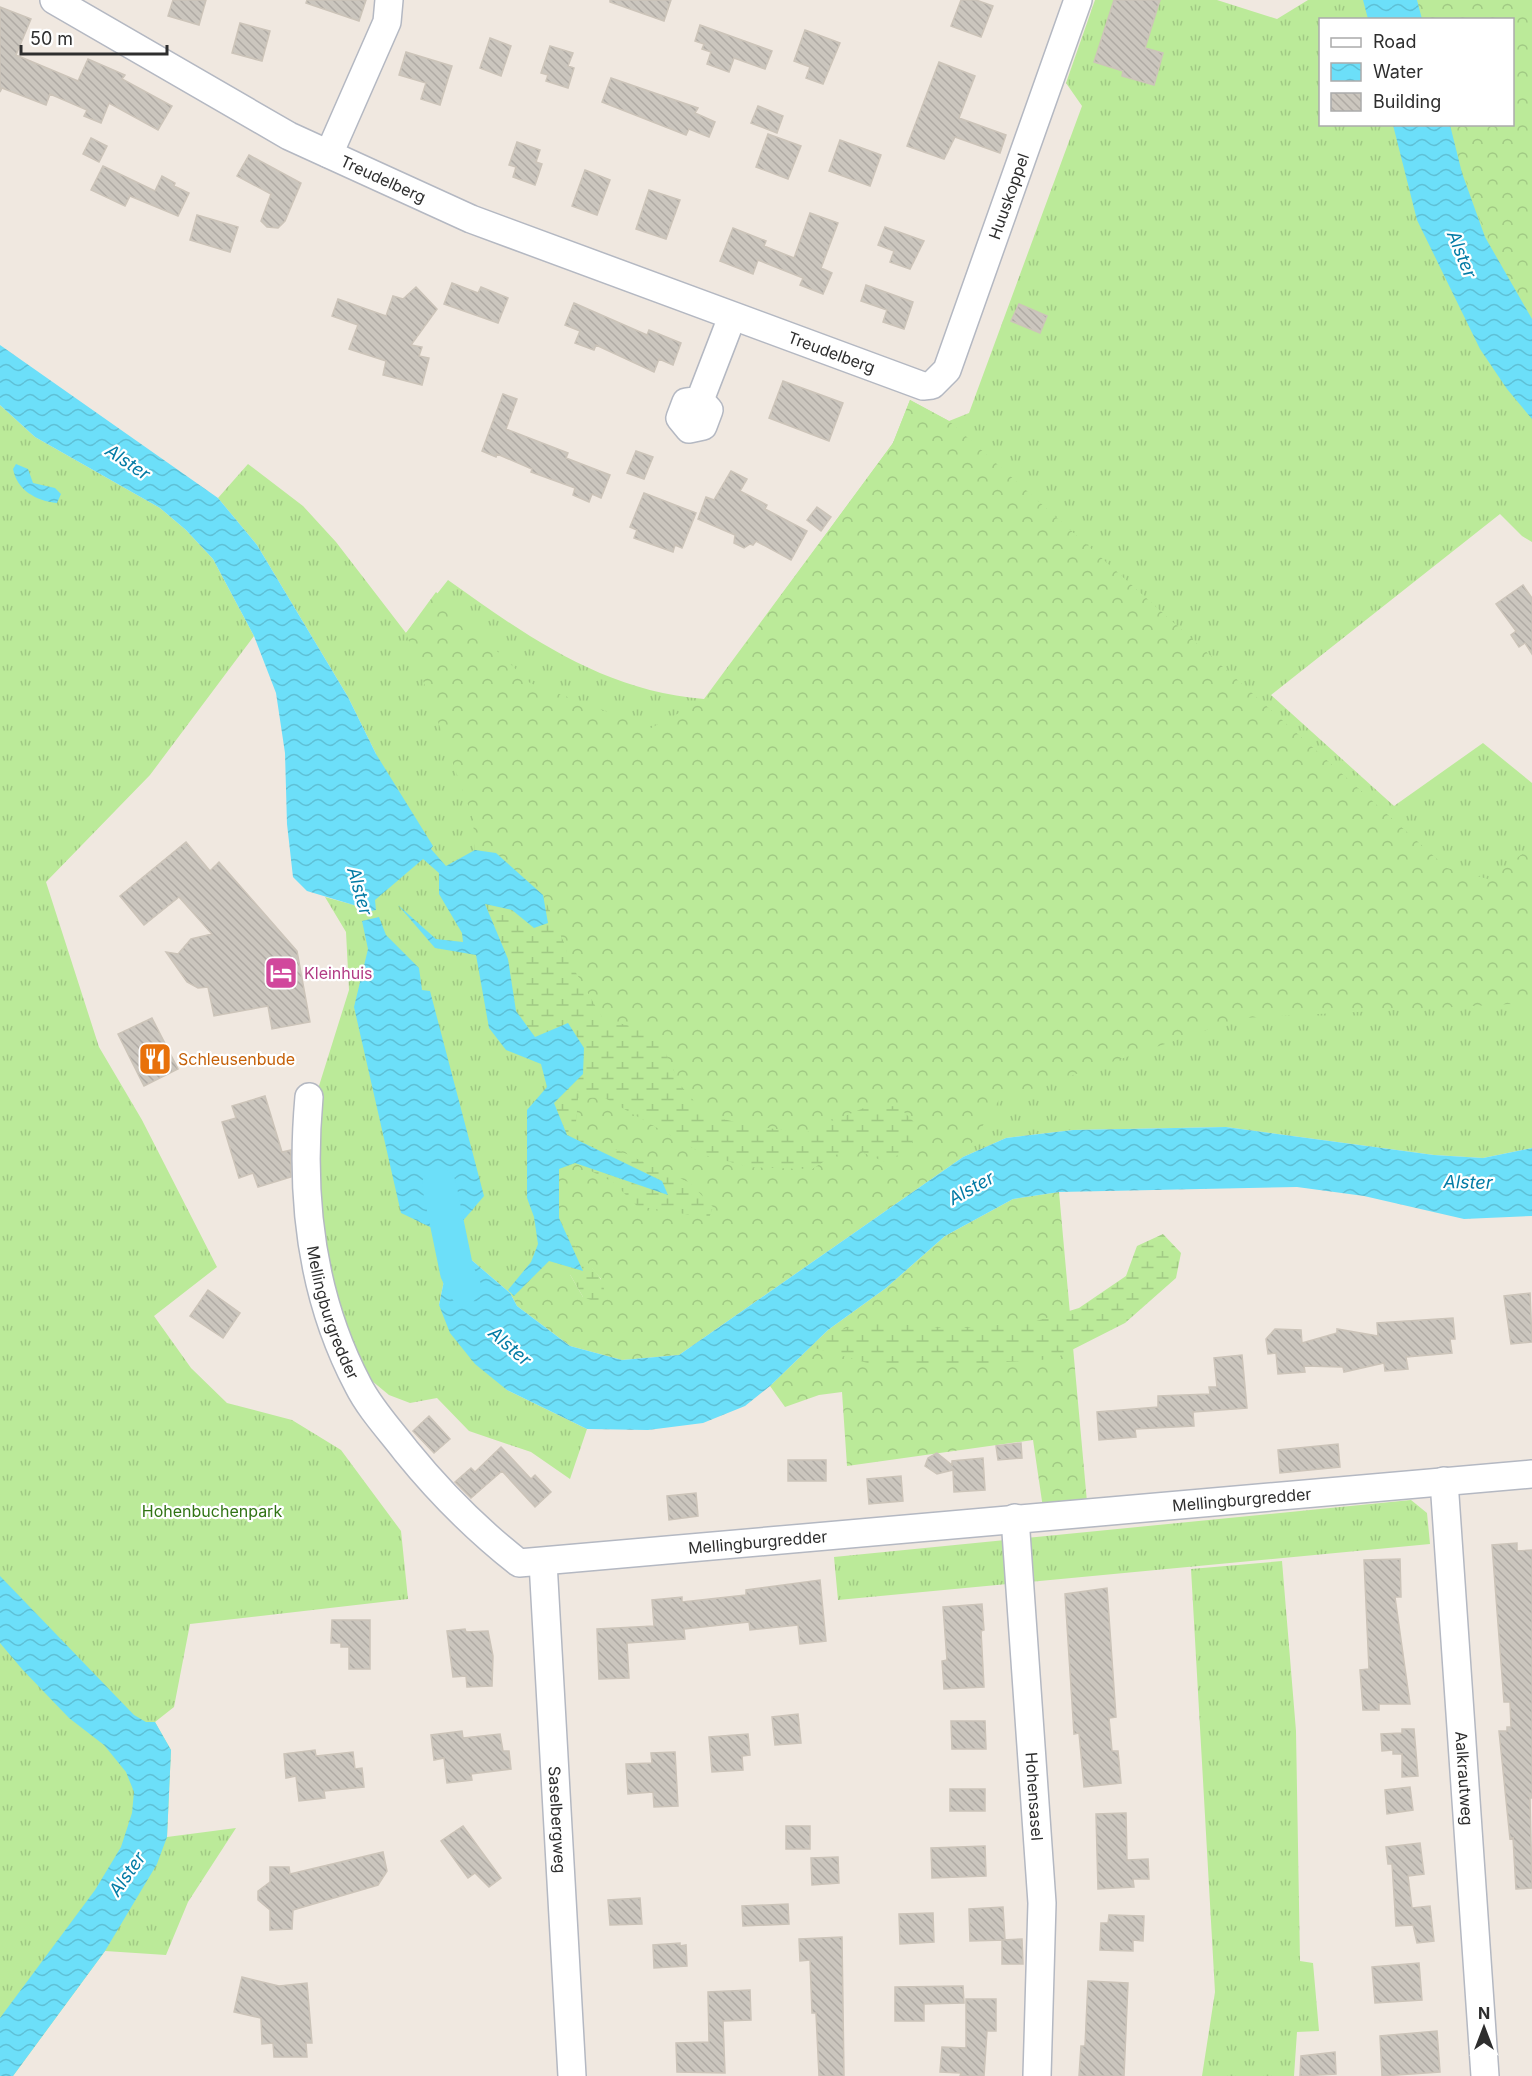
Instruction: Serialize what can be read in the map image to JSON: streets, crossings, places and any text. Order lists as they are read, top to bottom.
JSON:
{
  "streets": {
    "street": [
      "Treudelberg",
      "Huuskoppel",
      "Mellingburgredder",
      "Aalkrautweg",
      "Hohensasel",
      "Saselbergweg"
    ]
  },
  "crossings": [
    ["Treudelberg", "Huuskoppel"],
    ["Mellingburgredder", "Aalkrautweg"],
    ["Mellingburgredder", "Hohensasel"],
    ["Mellingburgredder", "Saselbergweg"]
  ],
  "water": ["Alster"],
  "parks": ["Hohenbuchenpark"],
  "places": {
    "hotel": ["Kleinhuis"],
    "restaurant": ["Schleusenbude"]
  },
  "legend": ["Road", "Water", "Building"],
  "scale_bar": "50 m",
  "north": "top"
}
